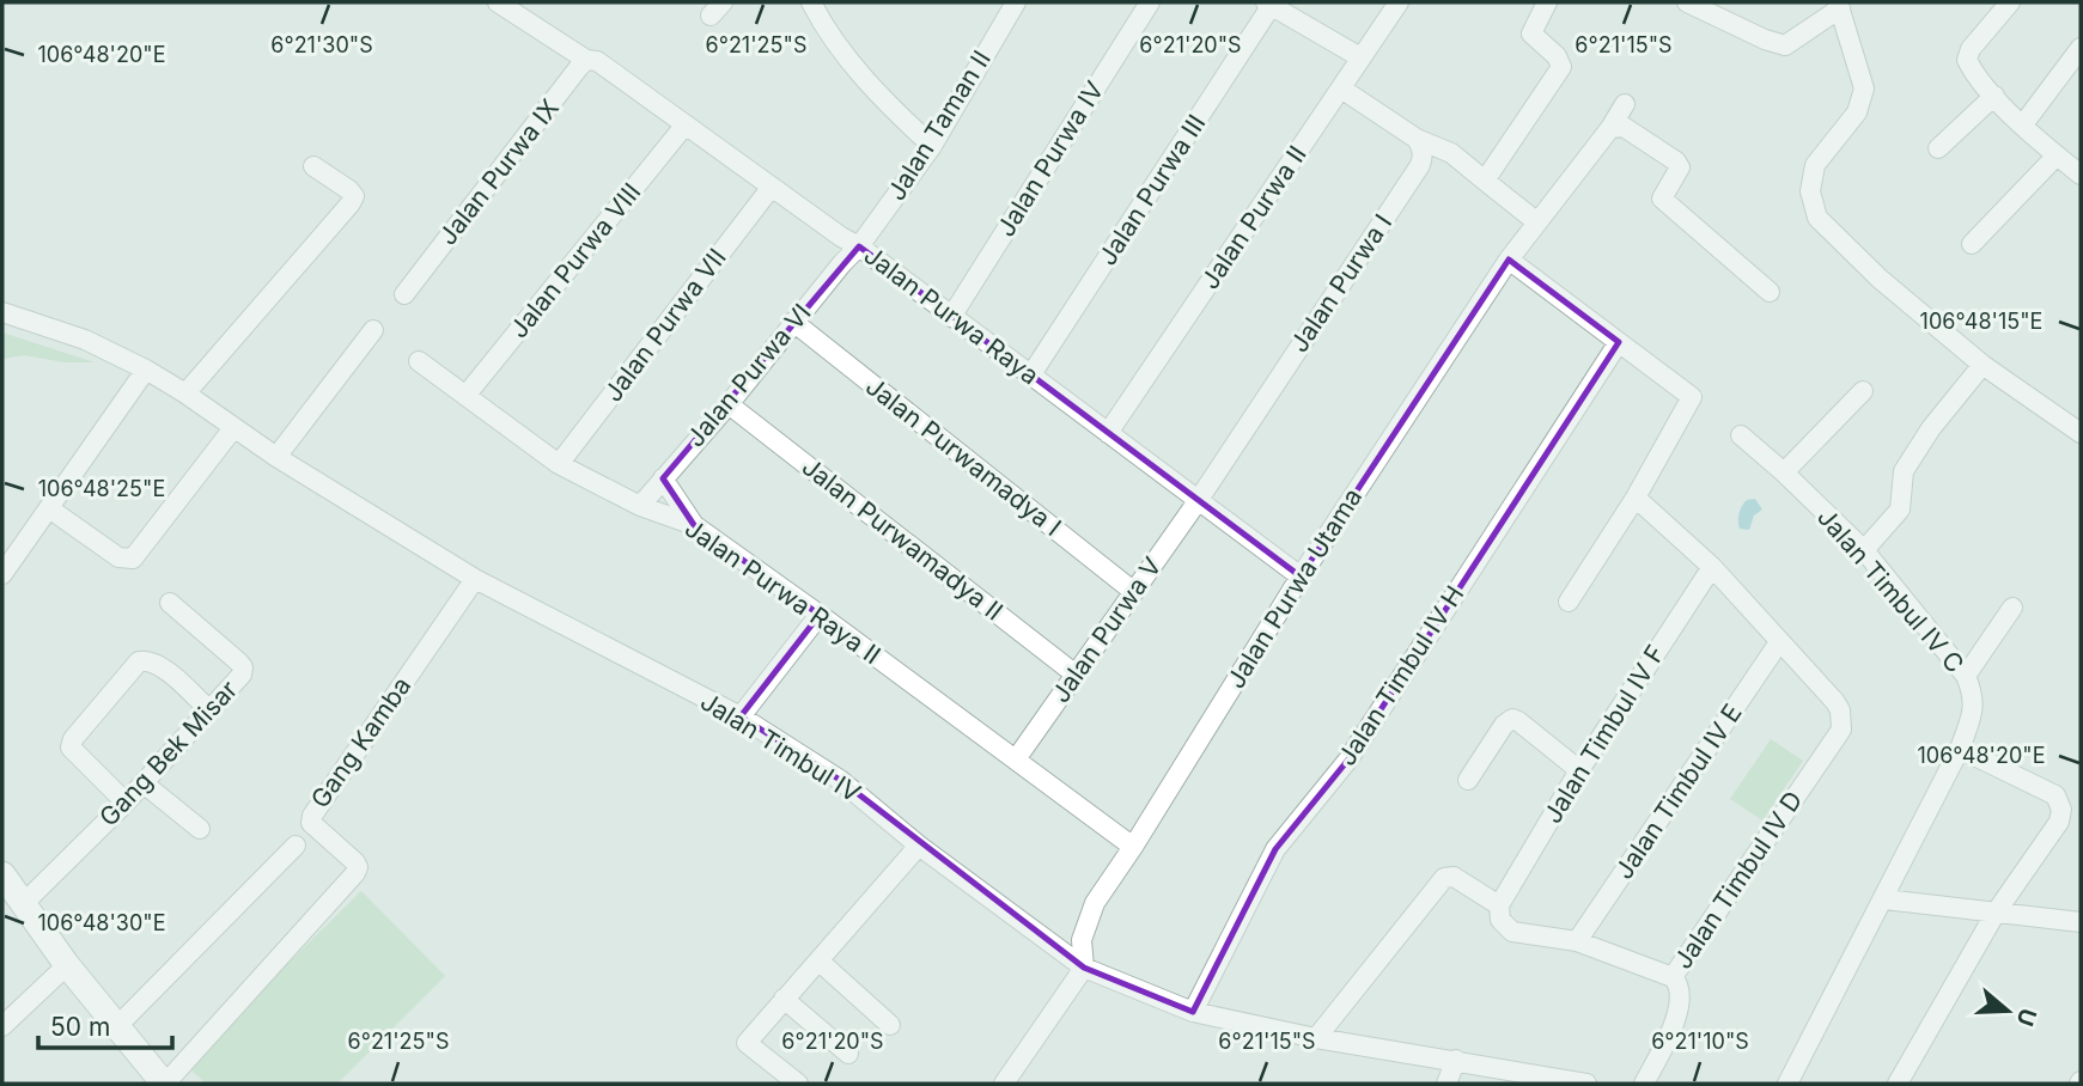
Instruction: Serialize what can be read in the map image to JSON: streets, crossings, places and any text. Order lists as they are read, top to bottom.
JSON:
{
  "streets": {
    "street": [
      "Jalan Taman II",
      "Jalan Purwa IV",
      "Jalan Purwa IX",
      "Jalan Purwa III",
      "Jalan Purwa II",
      "Jalan Purwa VIII",
      "Jalan Purwa I",
      "Jalan Purwa Raya",
      "Jalan Purwa VII",
      "Jalan Purwa VI",
      "Jalan Purwamadya I",
      "Jalan Purwamadya II",
      "Jalan Purwa Utama",
      "Jalan Timbul IV C",
      "Jalan Purwa Raya II",
      "Jalan Purwa V",
      "Jalan Timbul IV H",
      "Jalan Timbul IV F",
      "Gang Kamba",
      "Jalan Timbul IV",
      "Gang Bek Misar",
      "Jalan Timbul IV E",
      "Jalan Timbul IV D"
    ]
  },
  "crossings": [
    ["Jalan Taman II", "Jalan Purwa Raya"],
    ["Jalan Taman II", "Jalan Purwa VI"],
    ["Jalan Purwa IV", "Jalan Purwa Raya"],
    ["Jalan Purwa IX", "Jalan Purwa Raya"],
    ["Jalan Purwa III", "Jalan Purwa Raya"],
    ["Jalan Purwa II", "Jalan Purwa Raya"],
    ["Jalan Purwa VIII", "Jalan Purwa Raya"],
    ["Jalan Purwa VIII", "Jalan Purwa Raya II"],
    ["Jalan Purwa I", "Jalan Purwa Raya"],
    ["Jalan Purwa I", "Jalan Purwa V"],
    ["Jalan Purwa Raya", "Jalan Purwa VII"],
    ["Jalan Purwa Raya", "Jalan Purwa VI"],
    ["Jalan Purwa Raya", "Jalan Purwa Utama"],
    ["Jalan Purwa Raya", "Jalan Purwa V"],
    ["Jalan Purwa VII", "Jalan Purwa Raya II"],
    ["Jalan Purwa VI", "Jalan Purwamadya I"],
    ["Jalan Purwa VI", "Jalan Purwamadya II"],
    ["Jalan Purwa VI", "Jalan Purwa Raya II"],
    ["Jalan Purwamadya I", "Jalan Purwa V"],
    ["Jalan Purwamadya II", "Jalan Purwa V"],
    ["Jalan Purwa Utama", "Jalan Purwa Raya II"],
    ["Jalan Purwa Utama", "Jalan Timbul IV"],
    ["Jalan Purwa Raya II", "Jalan Purwa V"],
    ["Jalan Timbul IV H", "Jalan Timbul IV"],
    ["Gang Kamba", "Jalan Timbul IV"],
    ["Jalan Timbul IV E", "Jalan Timbul IV D"]
  ],
  "scale_bar": "50 m",
  "north": "right",
  "coordinates": [
    "6°21'30\"S",
    "6°21'25\"S",
    "6°21'20\"S",
    "6°21'15\"S",
    "106°48'20\"E",
    "106°48'15\"E",
    "106°48'25\"E",
    "106°48'30\"E",
    "6°21'10\"S"
  ]
}
